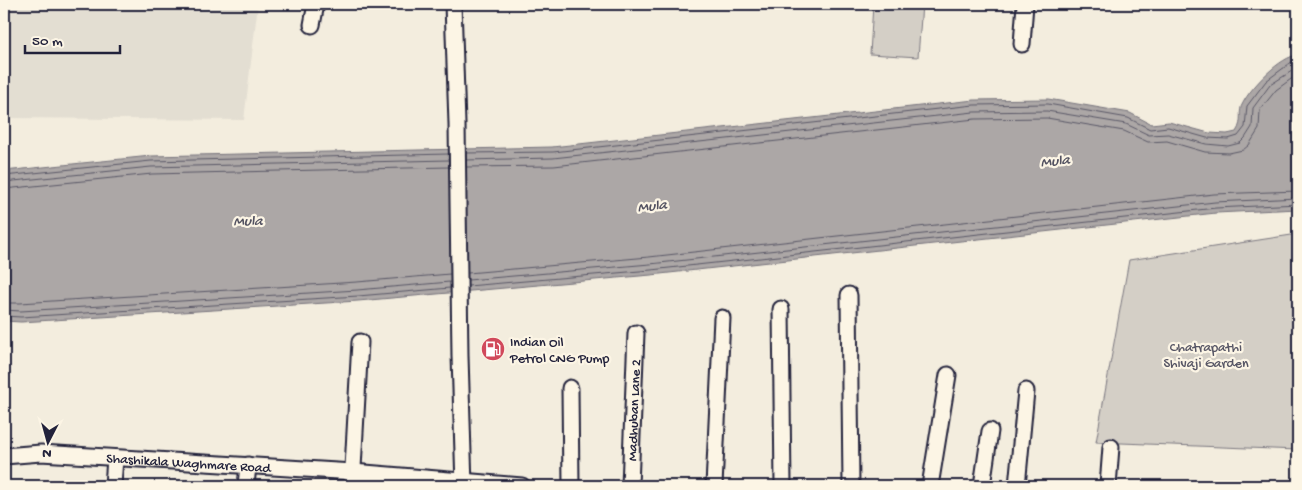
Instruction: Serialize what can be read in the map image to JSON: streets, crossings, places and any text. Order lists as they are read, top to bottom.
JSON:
{
  "streets": {
    "street": ["Madhuban Lane 2", "Shashikala Waghmare Road"]
  },
  "water": ["Mula"],
  "parks": ["Chatrapathi Shivaji Garden"],
  "places": {
    "fuel station": ["Indian Oil Petrol CNG Pump"]
  },
  "scale_bar": "50 m",
  "north": "bottom"
}
